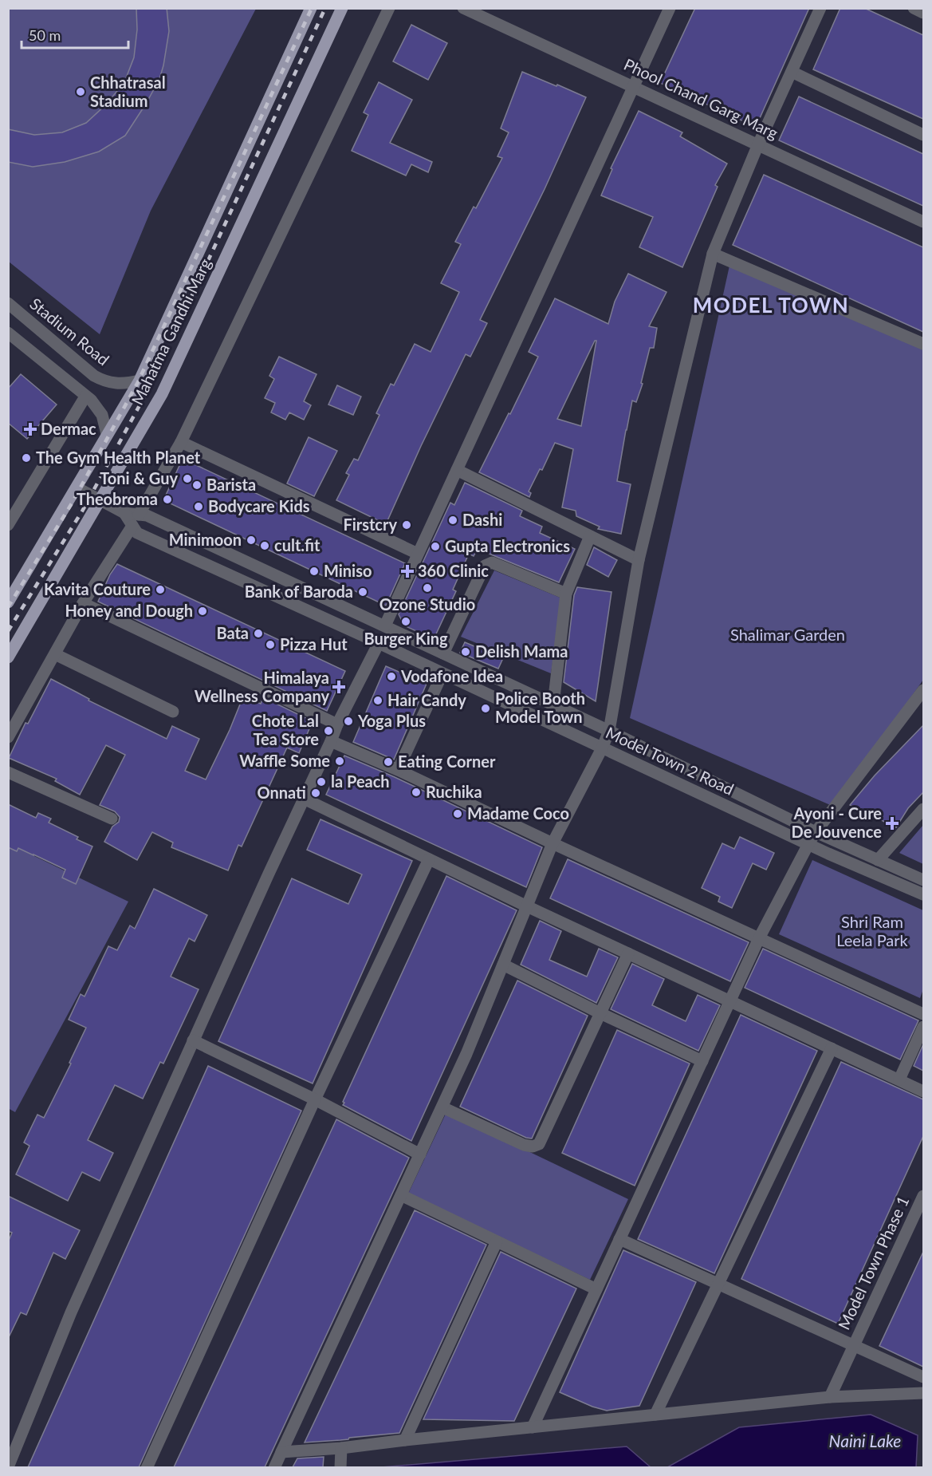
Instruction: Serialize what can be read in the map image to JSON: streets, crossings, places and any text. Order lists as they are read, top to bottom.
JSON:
{
  "streets": {
    "main road": ["Mahatma Gandhi Marg"],
    "street": [
      "Phool Chand Garg Marg",
      "Stadium Road",
      "Model Town 2 Road",
      "Model Town Phase 1"
    ]
  },
  "crossings": [
    ["Stadium Road", "Mahatma Gandhi Marg"]
  ],
  "districts": ["MODEL TOWN"],
  "water": ["Naini Lake"],
  "parks": ["Shalimar Garden", "Shri Ram Leela Park"],
  "places": {
    "other": [
      "Chhatrasal Stadium",
      "The Gym Health Planet",
      "Toni & Guy",
      "Barista",
      "Theobroma",
      "Bodycare Kids",
      "Dashi",
      "Firstcry",
      "Minimoon",
      "cult.fit",
      "Gupta Electronics",
      "Miniso",
      "Ozone Studio",
      "Kavita Couture",
      "Bank of Baroda",
      "Honey and Dough",
      "Burger King",
      "Bata",
      "Pizza Hut",
      "Delish Mama",
      "Vodafone Idea",
      "Hair Candy",
      "Police Booth Model Town",
      "Yoga Plus",
      "Chote Lal Tea Store",
      "Waffle Some",
      "Eating Corner",
      "la Peach",
      "Ruchika",
      "Onnati",
      "Madame Coco"
    ],
    "health": [
      "Dermac",
      "360 Clinic",
      "Himalaya Wellness Company",
      "Ayoni - Cure De Jouvence"
    ]
  },
  "scale_bar": "50 m"
}
